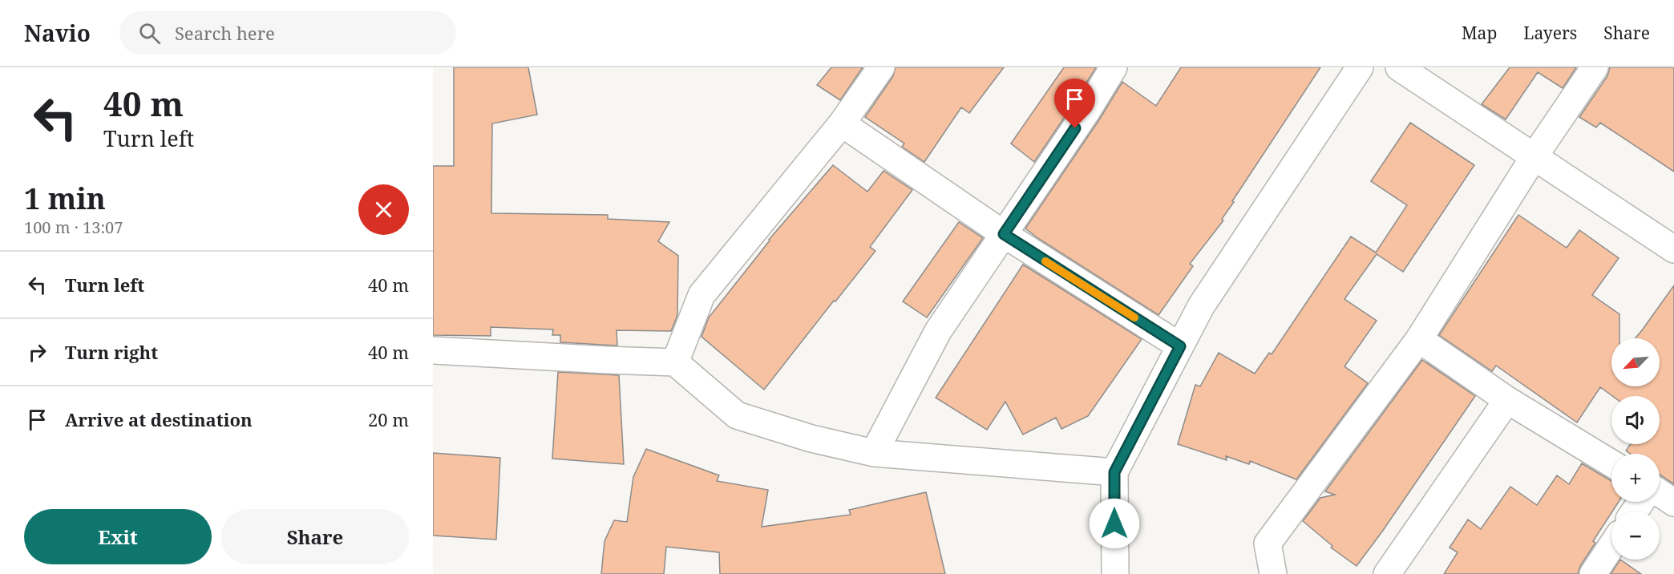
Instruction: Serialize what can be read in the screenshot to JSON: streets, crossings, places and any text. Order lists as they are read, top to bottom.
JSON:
{
  "north": "bottom left",
  "page": {
    "header": "Navio",
    "search": "Search here",
    "nav": ["Map", "Layers", "Share"],
    "turn": ["40 m", "Turn left"],
    "heading": ["1 min", "100 m · 13:07"],
    "list": [
      {
        "name": "Turn left",
        "value": "40 m"
      },
      {
        "name": "Turn right",
        "value": "40 m"
      },
      {
        "name": "Arrive at destination",
        "value": "20 m"
      }
    ],
    "map_buttons": ["+", "−"],
    "buttons": ["Exit", "Share"]
  }
}
